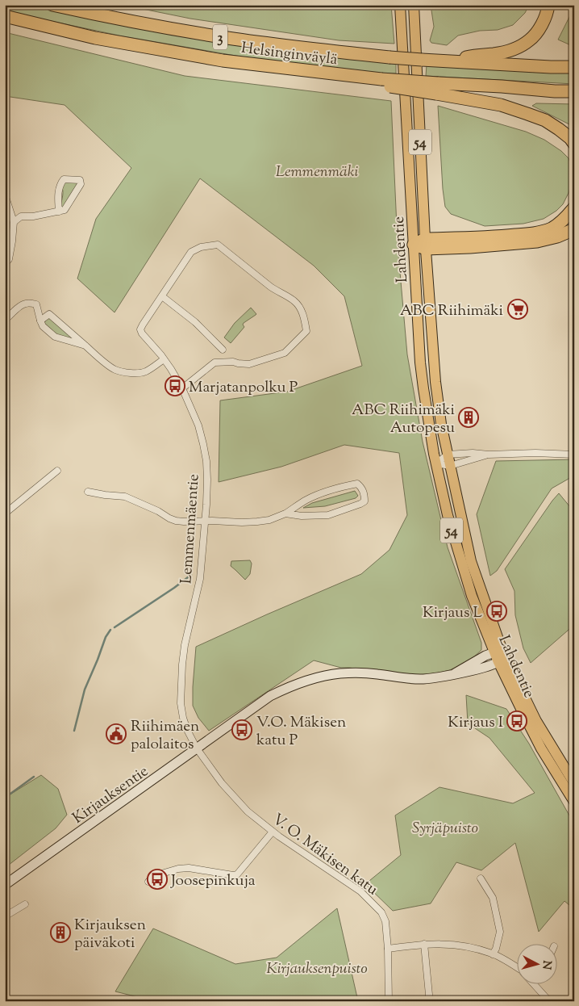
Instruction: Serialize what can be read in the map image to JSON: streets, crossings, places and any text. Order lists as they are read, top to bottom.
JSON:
{
  "streets": {
    "highway": ["3", "Helsinginväylä"],
    "main road": ["54", "Lahdentie"],
    "street": ["Lemmenmäentie", "Kirjauksentie", "V. O. Mäkisen katu"]
  },
  "crossings": [
    ["3", "Helsinginväylä"],
    ["Lahdentie", "Kirjauksentie"],
    ["Lemmenmäentie", "Kirjauksentie"],
    ["Lemmenmäentie", "V. O. Mäkisen katu"],
    ["Kirjauksentie", "V. O. Mäkisen katu"]
  ],
  "parks": ["Lemmenmäki", "Syrjäpuisto", "Kirjauksenpuisto"],
  "places": {
    "supermarket": ["ABC Riihimäki"],
    "bus stop": [
      "Marjatanpolku P",
      "Kirjaus L",
      "Kirjaus I",
      "V.O. Mäkisen katu P",
      "Joosepinkuja"
    ],
    "building": ["ABC Riihimäki Autopesu", "Kirjauksen päiväkoti"],
    "public building": ["Riihimäen palolaitos"]
  },
  "north": "right"
}
